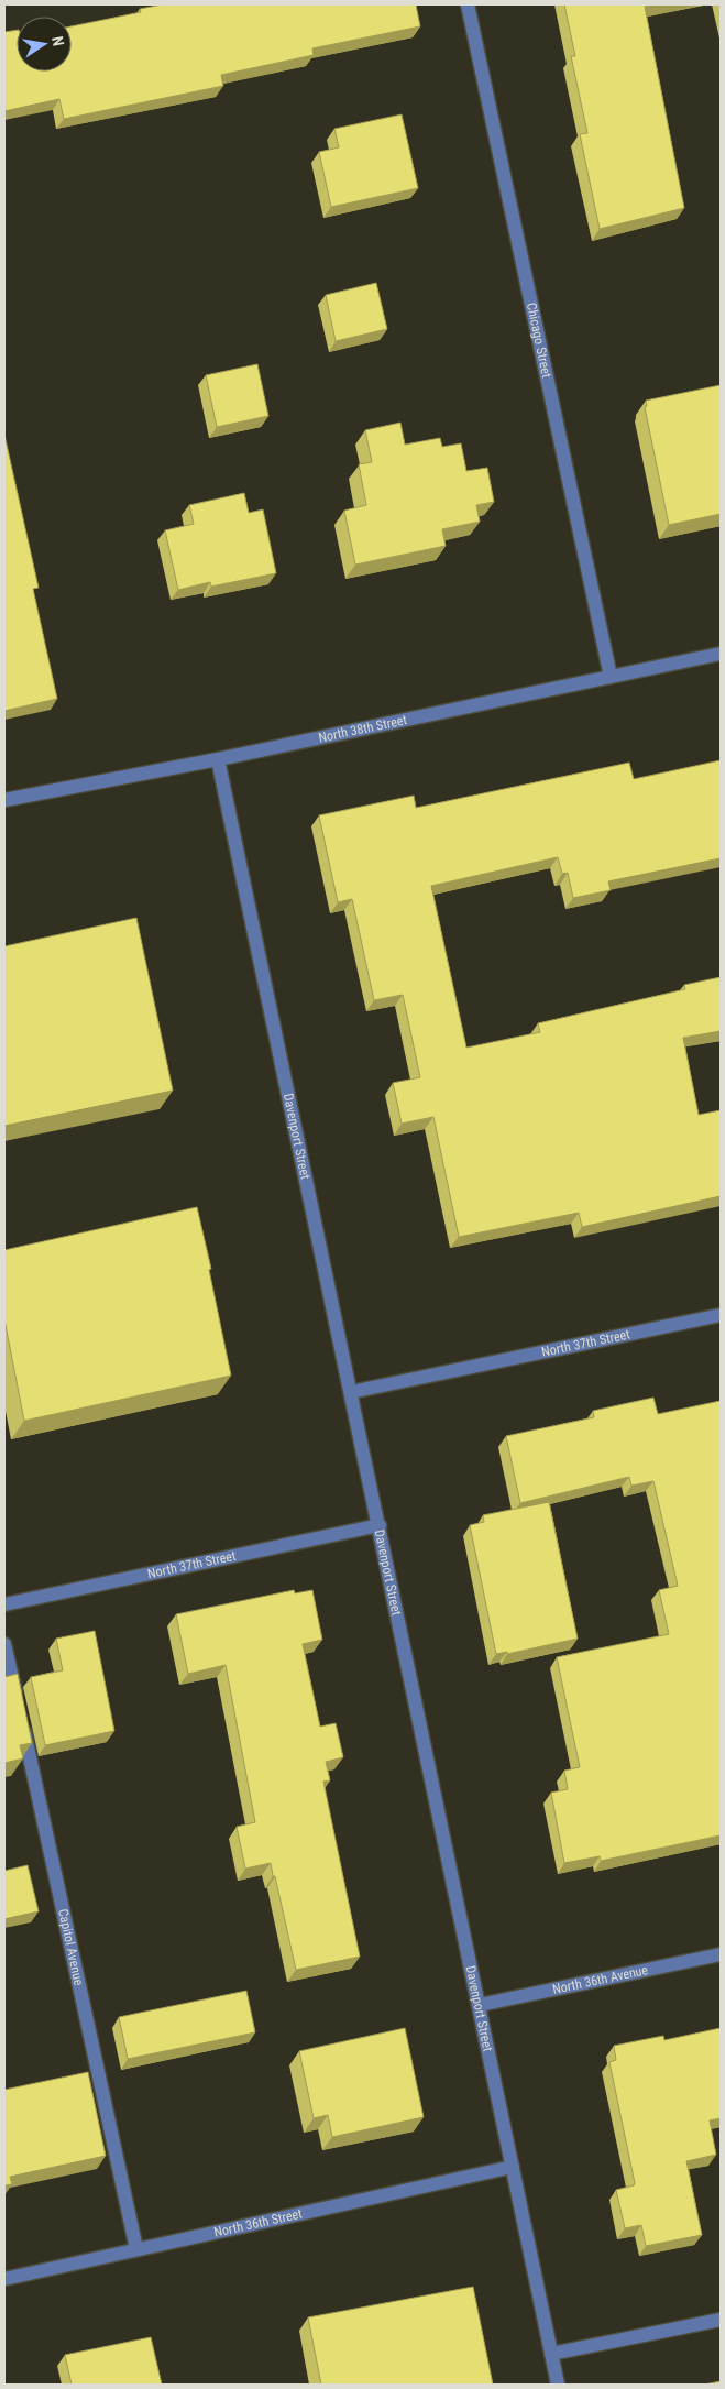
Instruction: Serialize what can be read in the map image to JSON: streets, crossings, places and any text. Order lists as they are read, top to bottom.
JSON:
{
  "streets": {
    "street": [
      "Chicago Street",
      "North 38th Street",
      "Davenport Street",
      "North 37th Street",
      "Capitol Avenue",
      "North 36th Avenue",
      "North 36th Street"
    ]
  },
  "crossings": [
    ["Chicago Street", "North 38th Street"],
    ["North 38th Street", "Davenport Street"],
    ["Davenport Street", "North 37th Street"],
    ["Davenport Street", "North 36th Avenue"],
    ["Davenport Street", "North 36th Street"],
    ["Capitol Avenue", "North 36th Street"]
  ],
  "north": "right"
}
